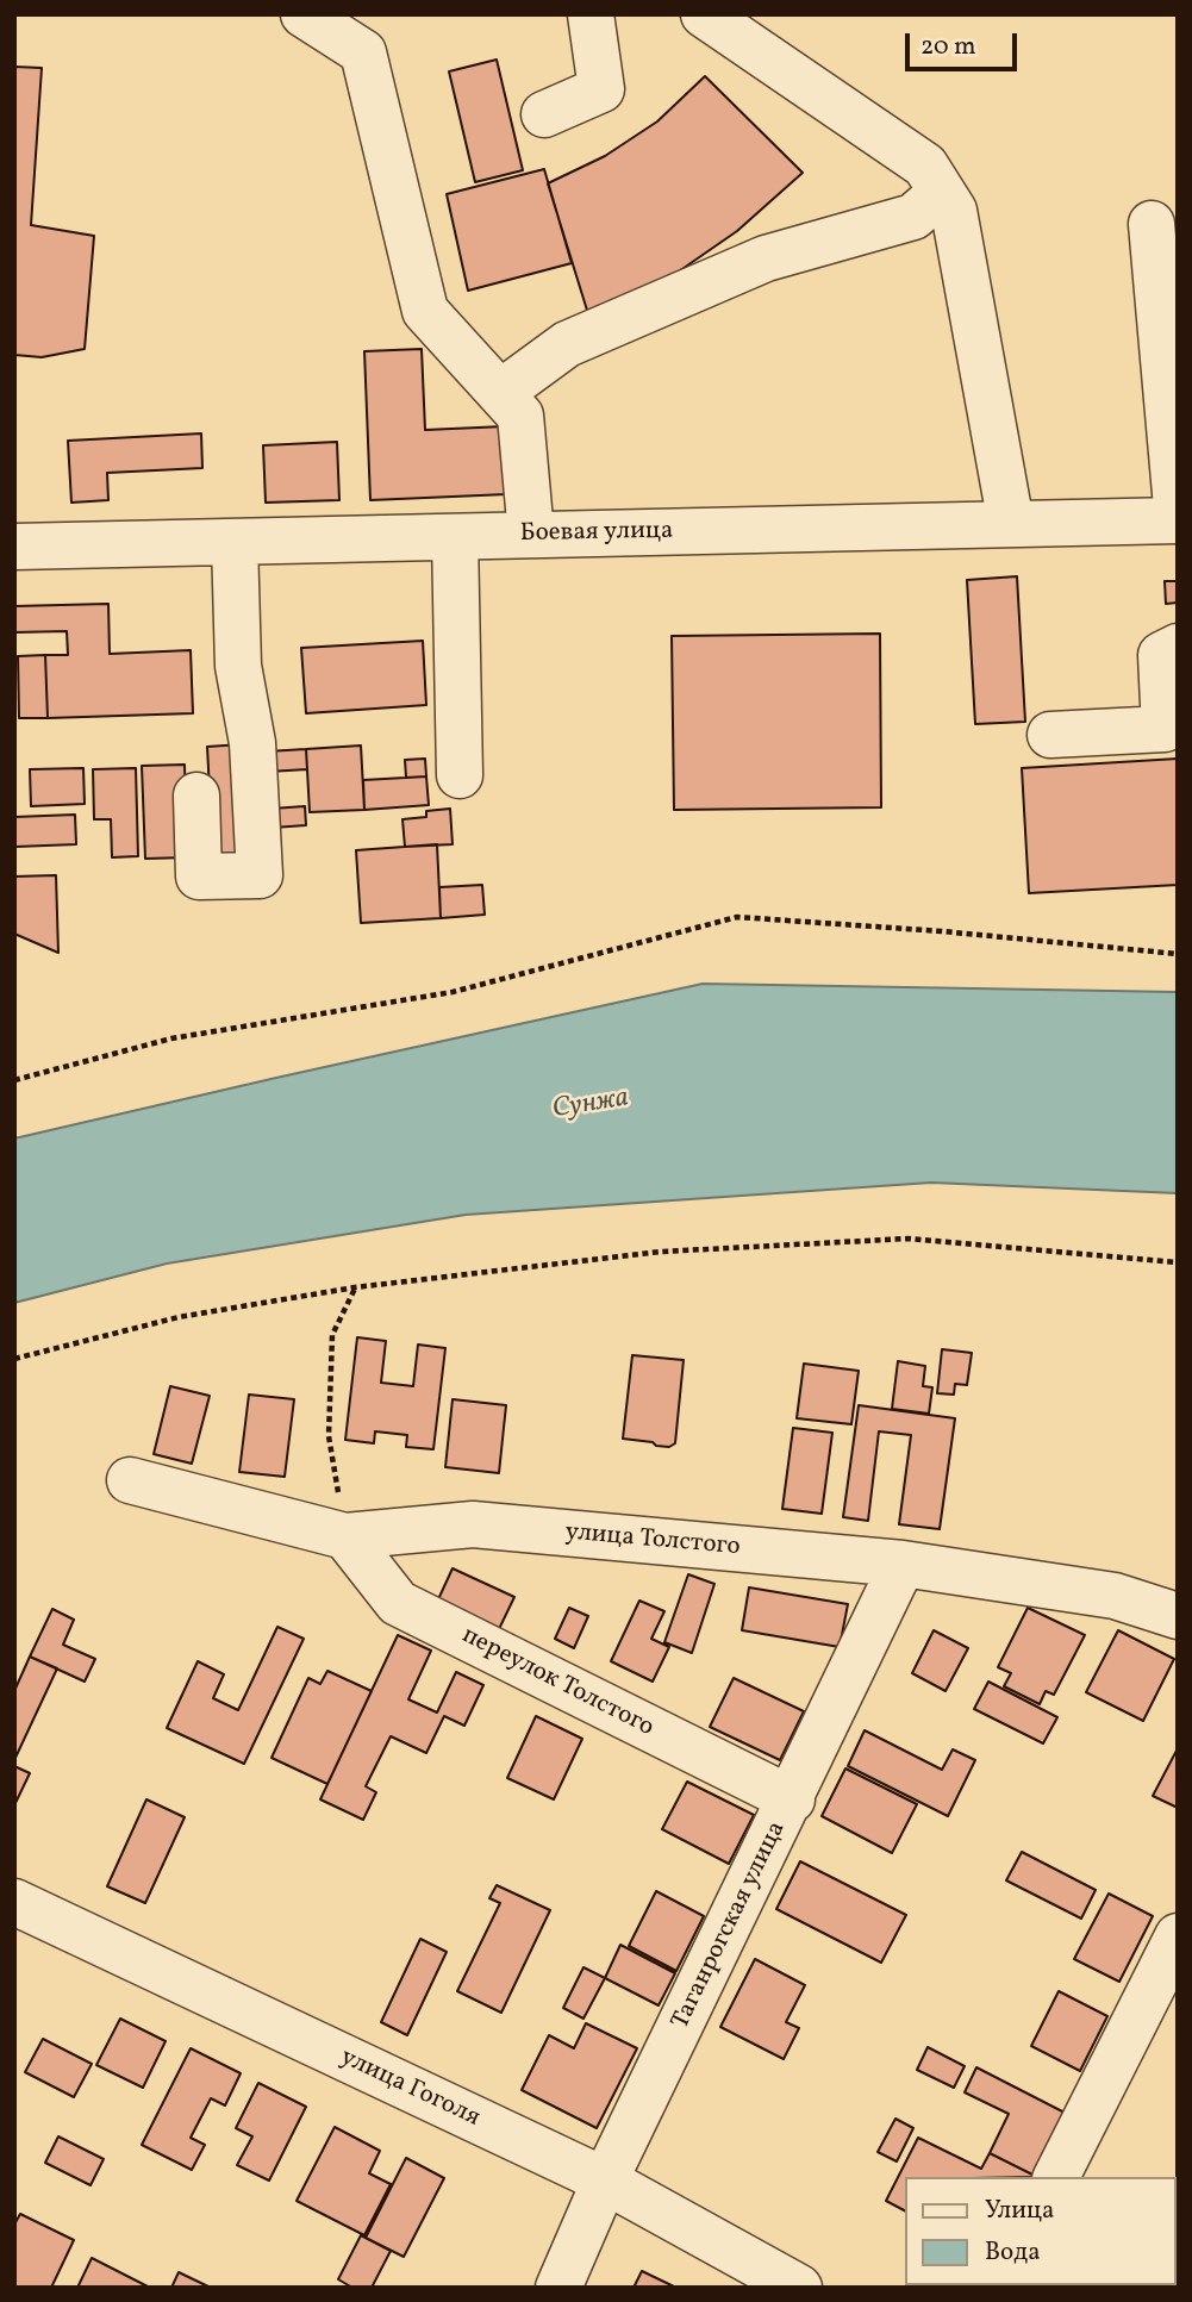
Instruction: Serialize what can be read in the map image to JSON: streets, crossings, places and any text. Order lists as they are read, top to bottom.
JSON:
{
  "streets": {
    "street": [
      "Боевая улица",
      "улица Толстого",
      "переулок Толстого",
      "Таганрогская улица",
      "улица Гоголя"
    ]
  },
  "crossings": [
    ["улица Толстого", "переулок Толстого"],
    ["улица Толстого", "Таганрогская улица"],
    ["переулок Толстого", "Таганрогская улица"],
    ["Таганрогская улица", "улица Гоголя"]
  ],
  "water": ["Сунжа"],
  "legend": ["Улица", "Вода"],
  "scale_bar": "20 m"
}
